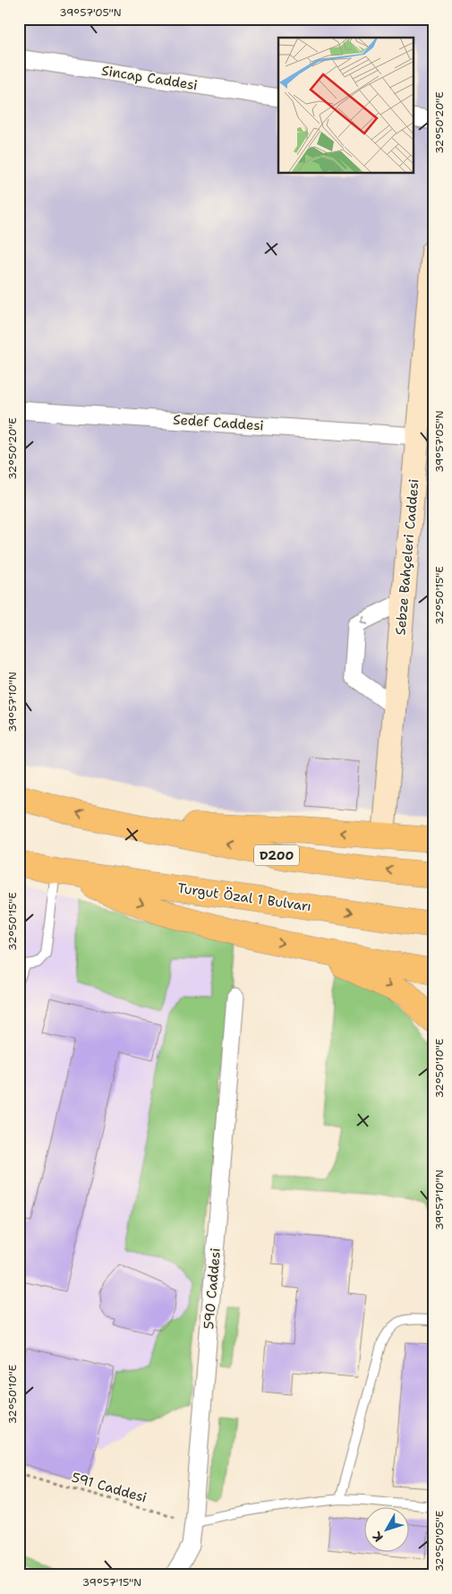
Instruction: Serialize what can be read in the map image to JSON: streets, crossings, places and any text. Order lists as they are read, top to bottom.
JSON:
{
  "streets": {
    "highway": ["D200", "Turgut Özal 1 Bulvarı"],
    "street": [
      "Sincap Caddesi",
      "Sedef Caddesi",
      "Sebze Bahçeleri Caddesi",
      "590 Caddesi"
    ],
    "path": ["591 Caddesi"]
  },
  "crossings": [
    ["Sedef Caddesi", "Sebze Bahçeleri Caddesi"],
    ["590 Caddesi", "591 Caddesi"]
  ],
  "north": "bottom left",
  "coordinates": [
    "39°57'05\"N",
    "32°50'20\"E",
    "32°50'15\"E",
    "39°57'10\"N",
    "32°50'10\"E",
    "32°50'05\"E",
    "39°57'15\"N"
  ]
}
